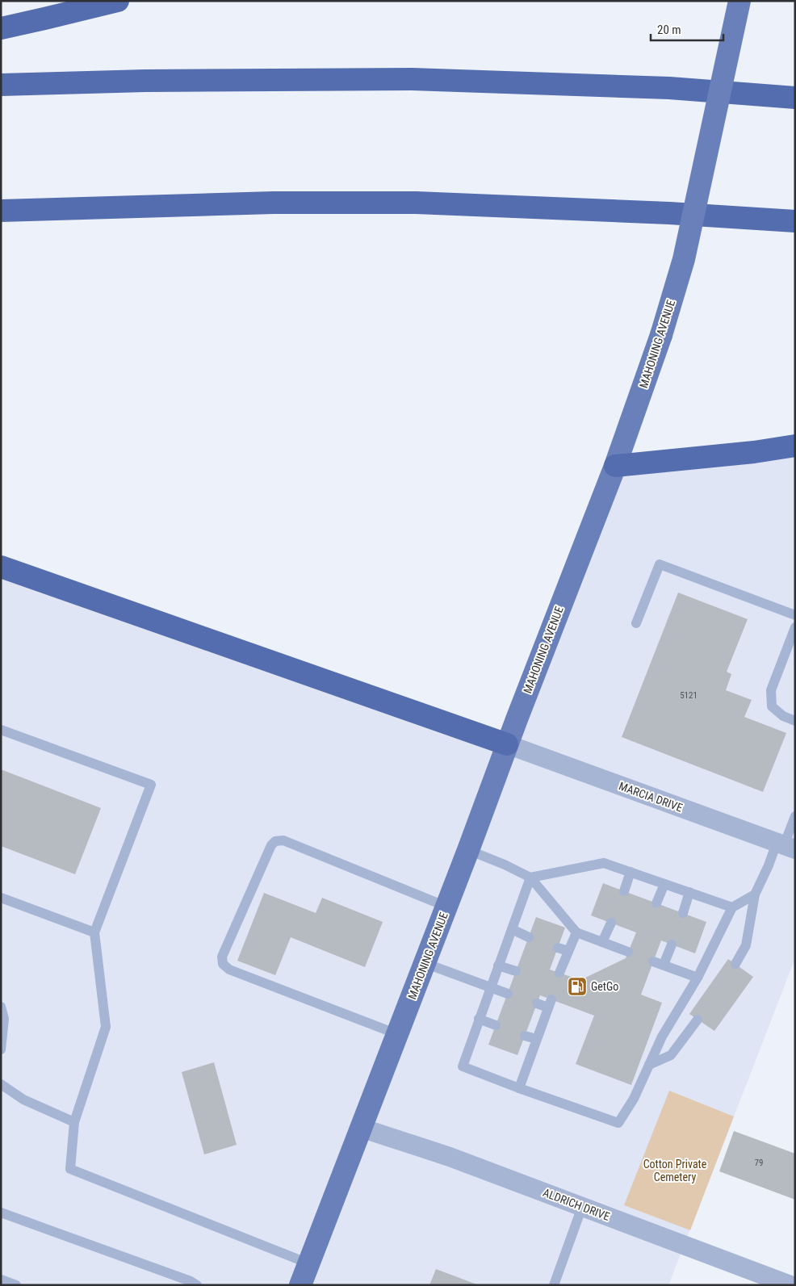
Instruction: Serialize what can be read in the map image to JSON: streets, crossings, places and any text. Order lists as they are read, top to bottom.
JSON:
{
  "streets": {
    "main road": ["MAHONING AVENUE"],
    "street": ["MARCIA DRIVE", "ALDRICH DRIVE"]
  },
  "crossings": [
    ["MAHONING AVENUE", "MARCIA DRIVE"],
    ["MAHONING AVENUE", "ALDRICH DRIVE"]
  ],
  "parks": ["Cotton Private Cemetery"],
  "places": {
    "fuel station": ["GetGo"]
  },
  "house_numbers": ["5121", "79"],
  "scale_bar": "20 m"
}
